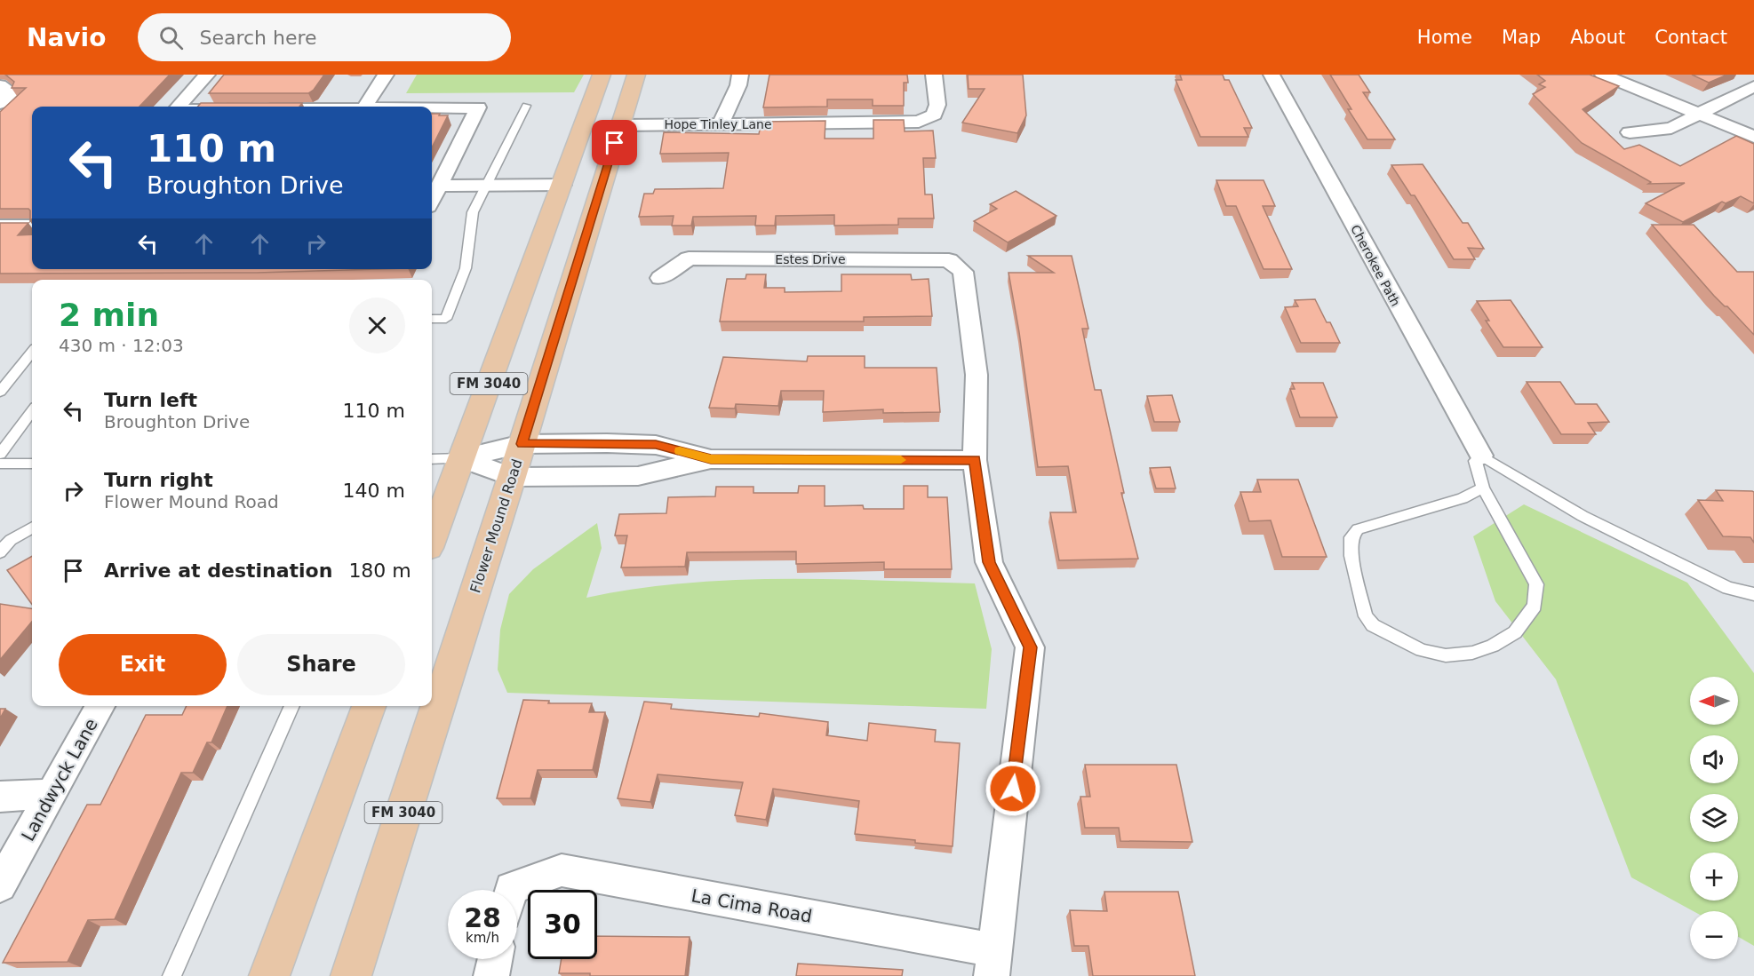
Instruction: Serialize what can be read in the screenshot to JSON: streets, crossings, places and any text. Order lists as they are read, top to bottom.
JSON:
{
  "streets": {
    "main road": ["FM 3040", "Flower Mound Road"],
    "street": [
      "Hope Tinley Lane",
      "Estes Drive",
      "Cherokee Path",
      "Landwyck Lane",
      "La Cima Road"
    ]
  },
  "crossings": [
    ["Hope Tinley Lane", "Flower Mound Road"]
  ],
  "north": "left",
  "page": {
    "header": "Navio",
    "search": "Search here",
    "nav": [
      "Home",
      "Map",
      "About",
      "Contact"
    ],
    "turn": ["110 m", "Broughton Drive"],
    "heading": ["2 min", "430 m · 12:03"],
    "list": [
      {
        "name": "Turn left",
        "note": "Broughton Drive",
        "value": "110 m"
      },
      {
        "name": "Turn right",
        "note": "Flower Mound Road",
        "value": "140 m"
      },
      {
        "name": "Arrive at destination",
        "value": "180 m"
      }
    ],
    "buttons": ["Exit", "Share"],
    "map_buttons": ["+", "−"],
    "speed": "28 km/h",
    "limit": "30"
  }
}
